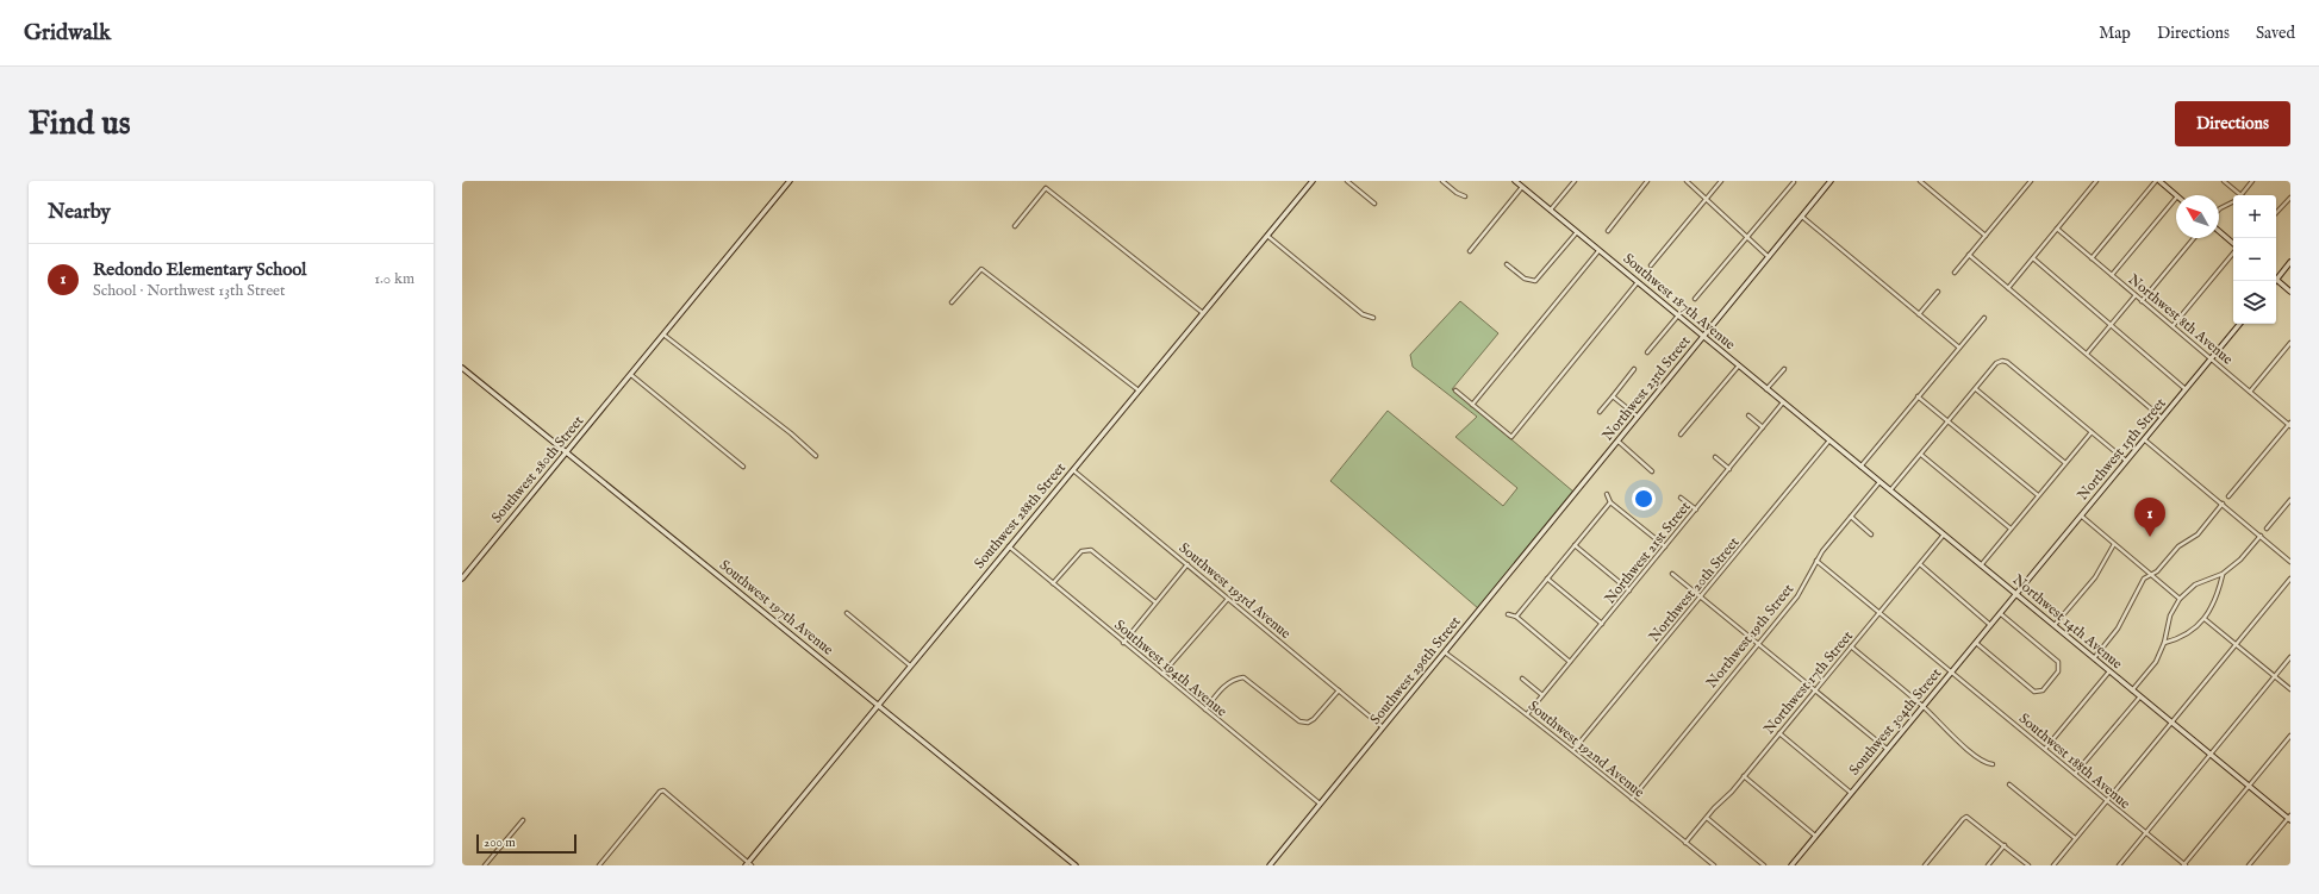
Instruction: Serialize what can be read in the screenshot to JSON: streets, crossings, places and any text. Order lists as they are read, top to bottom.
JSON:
{
  "streets": {
    "street": [
      "Southwest 187th Avenue",
      "Northwest 8th Avenue",
      "Northwest 23rd Street",
      "Northwest 15th Street",
      "Southwest 280th Street",
      "Southwest 288th Street",
      "Northwest 21st Street",
      "Northwest 20th Street",
      "Southwest 193rd Avenue",
      "Southwest 197th Avenue",
      "Northwest 14th Avenue",
      "Northwest 19th Street",
      "Southwest 194th Avenue",
      "Southwest 296th Street",
      "Northwest 17th Street",
      "Southwest 304th Street",
      "Southwest 192nd Avenue",
      "Southwest 188th Avenue"
    ]
  },
  "crossings": [
    ["Southwest 187th Avenue", "Northwest 23rd Street"],
    ["Southwest 187th Avenue", "Northwest 21st Street"],
    ["Southwest 187th Avenue", "Northwest 20th Street"],
    ["Southwest 187th Avenue", "Northwest 14th Avenue"],
    ["Northwest 8th Avenue", "Northwest 15th Street"],
    ["Northwest 23rd Street", "Southwest 296th Street"],
    ["Northwest 15th Street", "Northwest 14th Avenue"],
    ["Northwest 15th Street", "Southwest 304th Street"],
    ["Southwest 280th Street", "Southwest 197th Avenue"],
    ["Southwest 288th Street", "Southwest 193rd Avenue"],
    ["Southwest 288th Street", "Southwest 197th Avenue"],
    ["Southwest 288th Street", "Southwest 194th Avenue"],
    ["Northwest 21st Street", "Southwest 192nd Avenue"],
    ["Northwest 20th Street", "Northwest 14th Avenue"],
    ["Northwest 20th Street", "Southwest 192nd Avenue"],
    ["Southwest 193rd Avenue", "Southwest 296th Street"],
    ["Northwest 14th Avenue", "Northwest 19th Street"],
    ["Northwest 14th Avenue", "Northwest 17th Street"],
    ["Northwest 14th Avenue", "Southwest 304th Street"],
    ["Northwest 19th Street", "Southwest 192nd Avenue"],
    ["Northwest 19th Street", "Southwest 188th Avenue"],
    ["Southwest 194th Avenue", "Southwest 296th Street"],
    ["Southwest 296th Street", "Southwest 192nd Avenue"],
    ["Northwest 17th Street", "Southwest 192nd Avenue"],
    ["Northwest 17th Street", "Southwest 188th Avenue"],
    ["Southwest 304th Street", "Southwest 188th Avenue"]
  ],
  "scale_bar": "200 m",
  "north": "top left",
  "page": {
    "header": "Gridwalk",
    "nav": ["Map", "Directions", "Saved"],
    "buttons": "Directions",
    "title": "Find us",
    "heading": "Nearby",
    "map_buttons": ["+", "−"],
    "list": [
      {
        "mark": "1",
        "name": "Redondo Elementary School",
        "note": "School · Northwest 13th Street",
        "value": "1.0 km"
      }
    ],
    "pins": "1",
    "scale": "200 m"
  }
}
